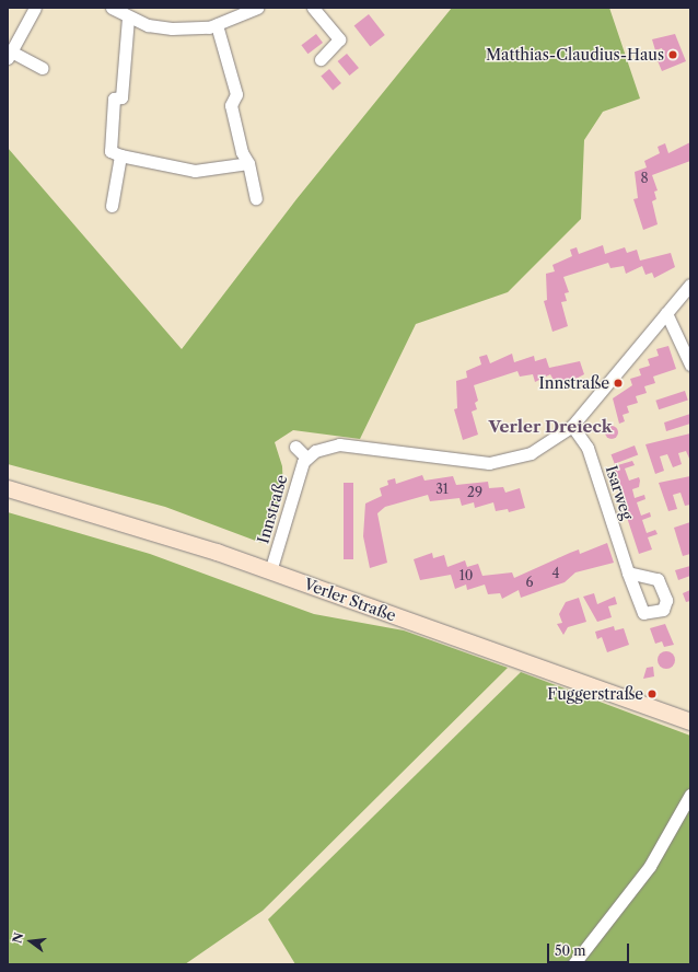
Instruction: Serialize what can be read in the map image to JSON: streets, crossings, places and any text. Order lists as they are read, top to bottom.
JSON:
{
  "streets": {
    "main road": ["Verler Straße"],
    "street": ["Isarweg", "Innstraße"]
  },
  "crossings": [
    ["Innstraße", "Verler Straße"]
  ],
  "districts": ["Verler Dreieck"],
  "places": ["Matthias-Claudius-Haus", "Innstraße", "Fuggerstraße"],
  "house_numbers": [
    "8",
    "31",
    "29",
    "4",
    "10",
    "6"
  ],
  "scale_bar": "50 m",
  "north": "left"
}
